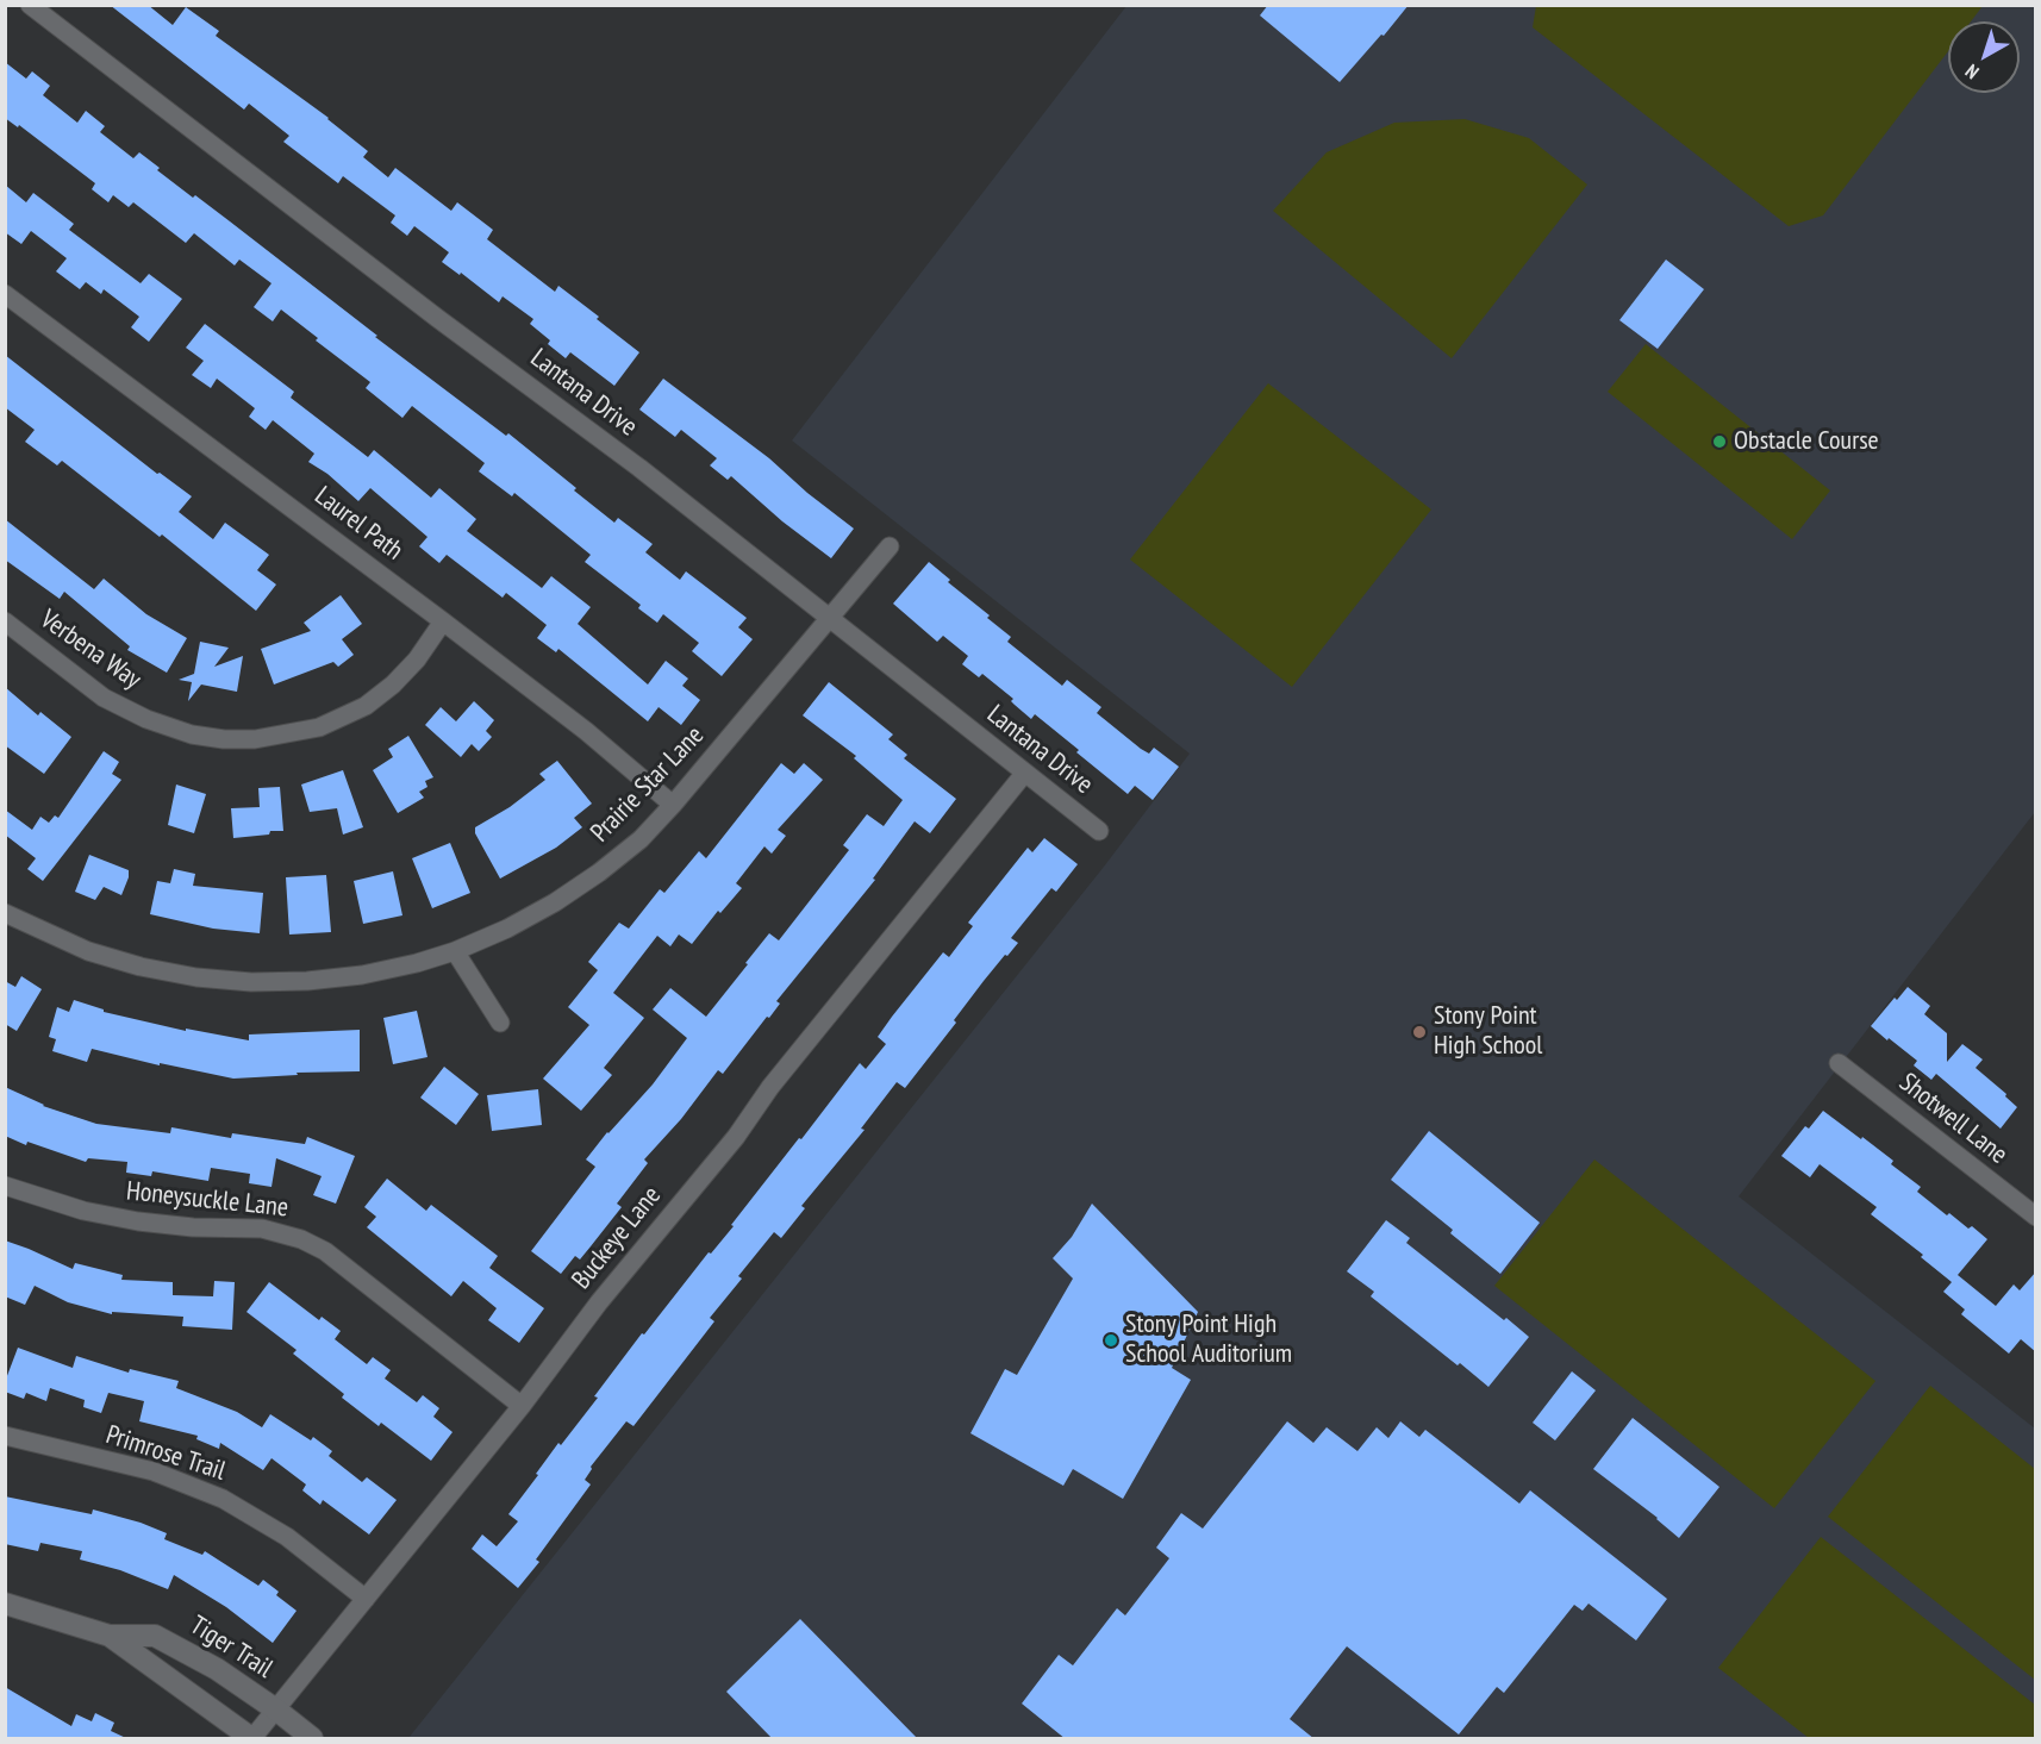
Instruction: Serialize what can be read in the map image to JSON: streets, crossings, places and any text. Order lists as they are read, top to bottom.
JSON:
{
  "streets": {
    "street": [
      "Lantana Drive",
      "Laurel Path",
      "Verbena Way",
      "Prairie Star Lane",
      "Shotwell Lane",
      "Honeysuckle Lane",
      "Buckeye Lane",
      "Primrose Trail",
      "Tiger Trail"
    ]
  },
  "crossings": [
    ["Lantana Drive", "Prairie Star Lane"],
    ["Lantana Drive", "Buckeye Lane"],
    ["Laurel Path", "Verbena Way"],
    ["Laurel Path", "Prairie Star Lane"],
    ["Honeysuckle Lane", "Buckeye Lane"],
    ["Buckeye Lane", "Primrose Trail"],
    ["Buckeye Lane", "Tiger Trail"]
  ],
  "places": ["Obstacle Course", "Stony Point High School", "Stony Point High School Auditorium"],
  "north": "bottom left"
}
